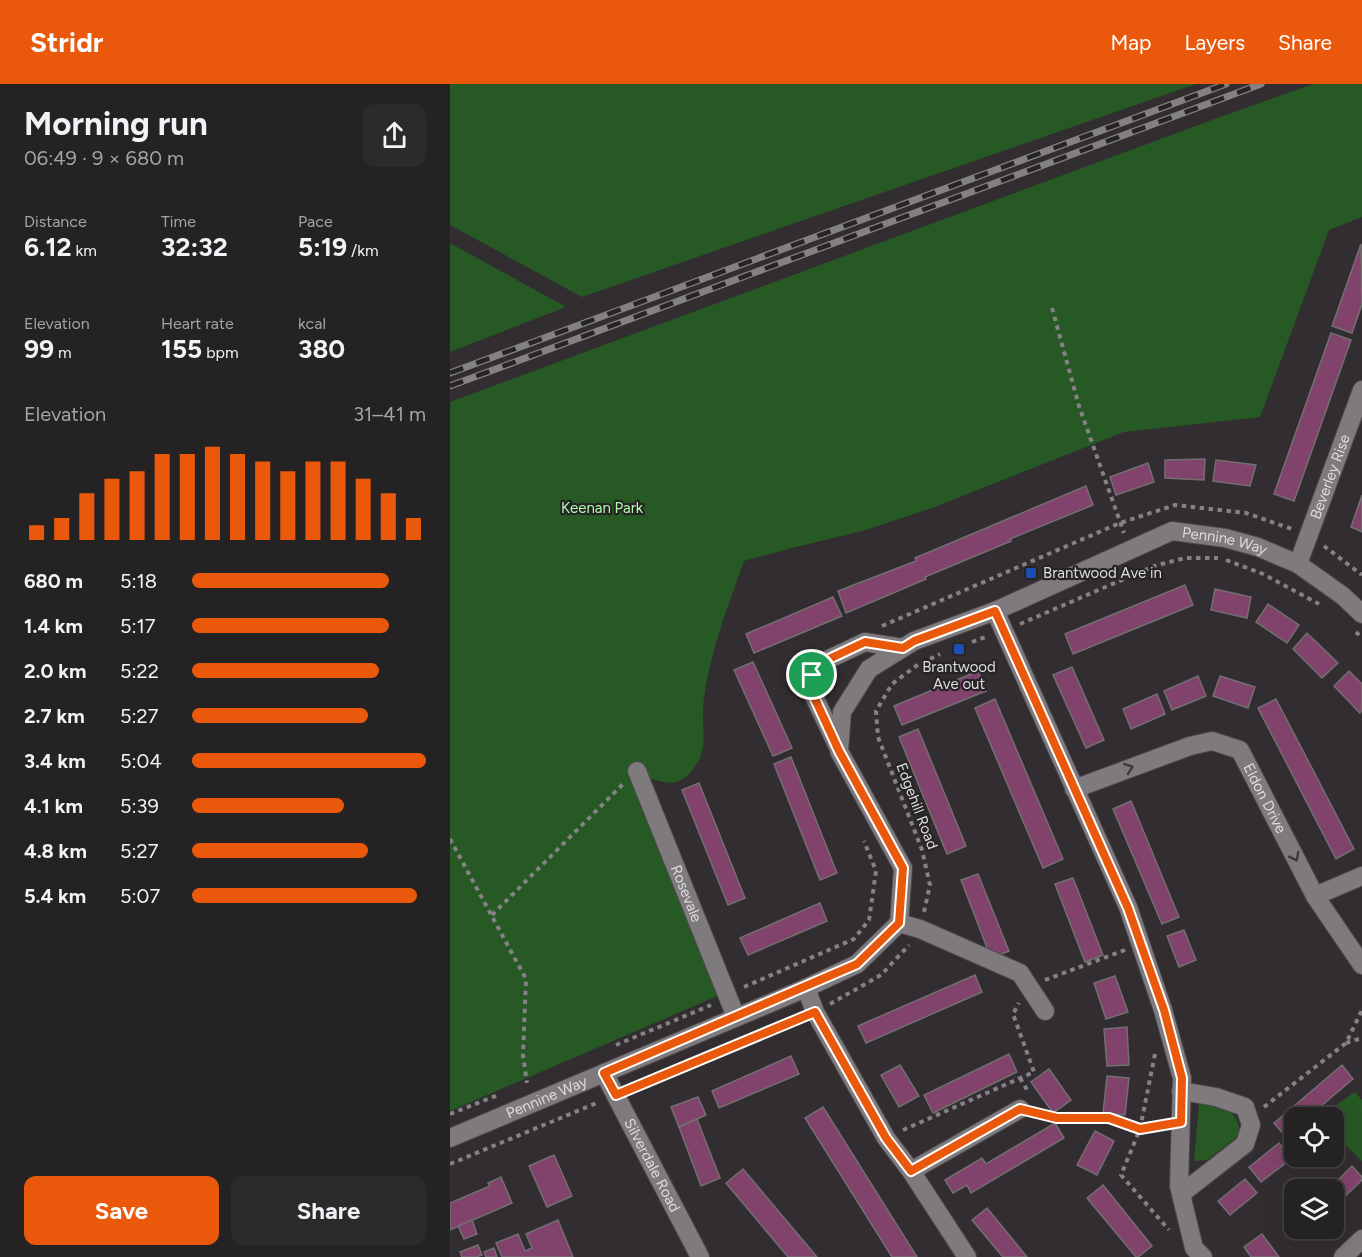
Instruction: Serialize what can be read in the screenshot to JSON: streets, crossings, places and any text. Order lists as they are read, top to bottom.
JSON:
{
  "streets": {
    "street": [
      "Beverley Rise",
      "Pennine Way",
      "Eldon Drive",
      "Rosevale",
      "Silverdale Road"
    ],
    "path": ["Edgehill Road"]
  },
  "crossings": [
    ["Beverley Rise", "Pennine Way"],
    ["Pennine Way", "Rosevale"],
    ["Pennine Way", "Silverdale Road"],
    ["Edgehill Road", "Silverdale Road"]
  ],
  "parks": ["Keenan Park"],
  "places": {
    "transit": ["Brantwood Ave in", "Brantwood Ave out"]
  },
  "page": {
    "header": "Stridr",
    "nav": ["Map", "Layers", "Share"],
    "heading": ["Morning run", "06:49 · 9 × 680 m"],
    "stats": [
      ["Distance", "6.12 km"],
      ["Time", "32:32"],
      ["Pace", "5:19 /km"],
      ["Elevation", "99 m"],
      ["Heart rate", "155 bpm"],
      ["kcal", "380"]
    ],
    "chart": ["Elevation", "31–41 m"],
    "list": [
      {
        "name": "680 m",
        "note": "5:18"
      },
      {
        "name": "1.4 km",
        "note": "5:17"
      },
      {
        "name": "2.0 km",
        "note": "5:22"
      },
      {
        "name": "2.7 km",
        "note": "5:27"
      },
      {
        "name": "3.4 km",
        "note": "5:04"
      },
      {
        "name": "4.1 km",
        "note": "5:39"
      },
      {
        "name": "4.8 km",
        "note": "5:27"
      },
      {
        "name": "5.4 km",
        "note": "5:07"
      }
    ],
    "buttons": ["Save", "Share"]
  }
}
